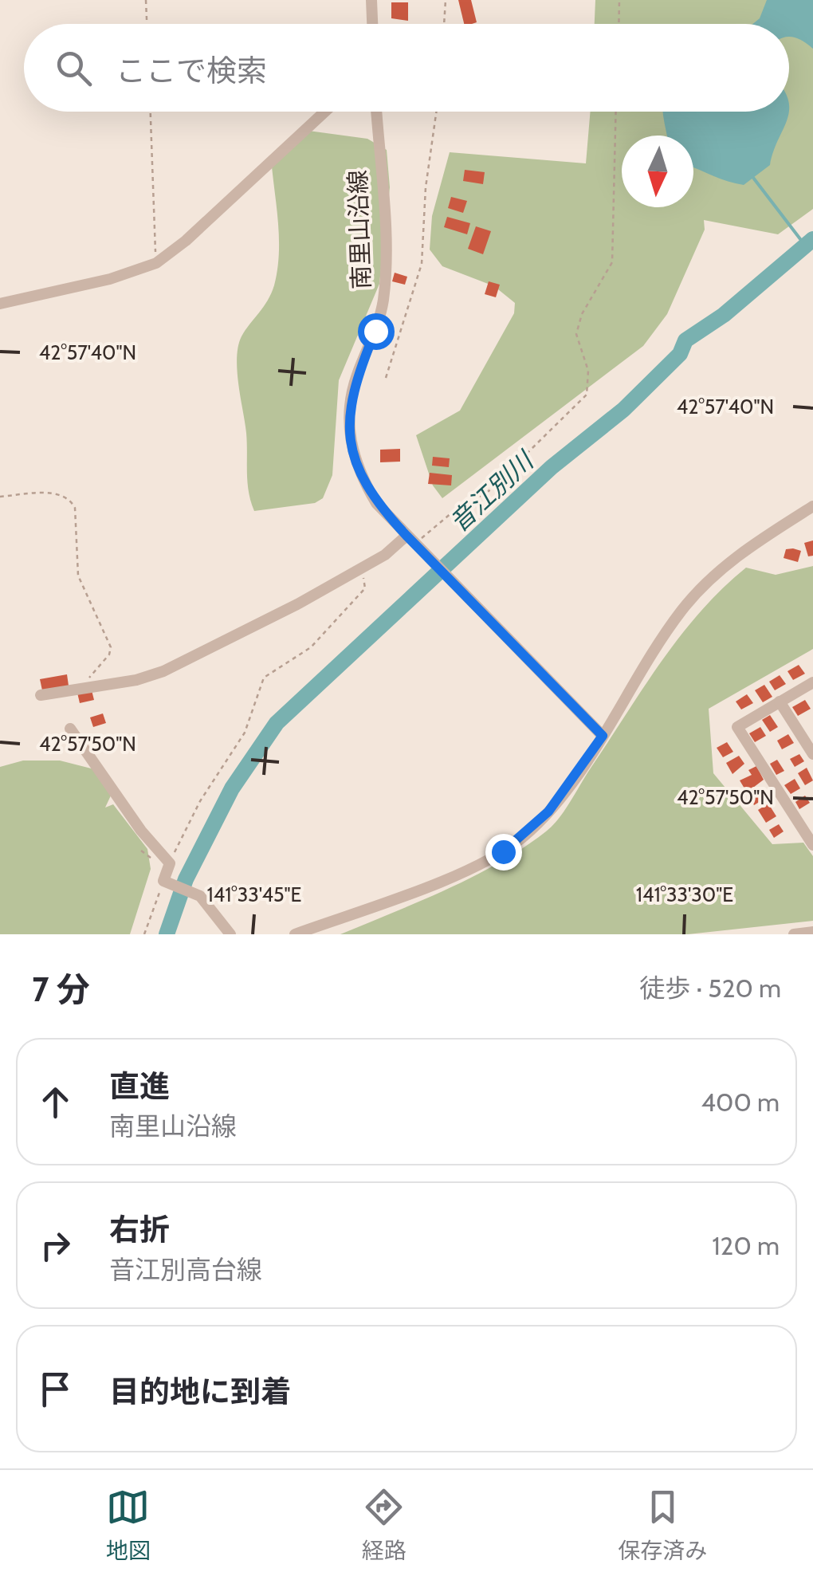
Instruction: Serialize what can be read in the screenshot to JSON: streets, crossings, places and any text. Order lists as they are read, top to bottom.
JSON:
{
  "streets": {
    "street": ["南里山沿線"]
  },
  "water": ["音江別川"],
  "north": "bottom",
  "page": {
    "search": "ここで検索",
    "heading": ["7 分", "徒歩 · 520 m"],
    "list": [
      ["直進", "南里山沿線", "400 m"],
      ["右折", "音江別高台線", "120 m"],
      "目的地に到着"
    ],
    "nav": ["地図", "経路", "保存済み"]
  },
  "coordinates": [
    "42°57'40\"N",
    "42°57'50\"N",
    "141°33'45\"E",
    "141°33'30\"E"
  ]
}
